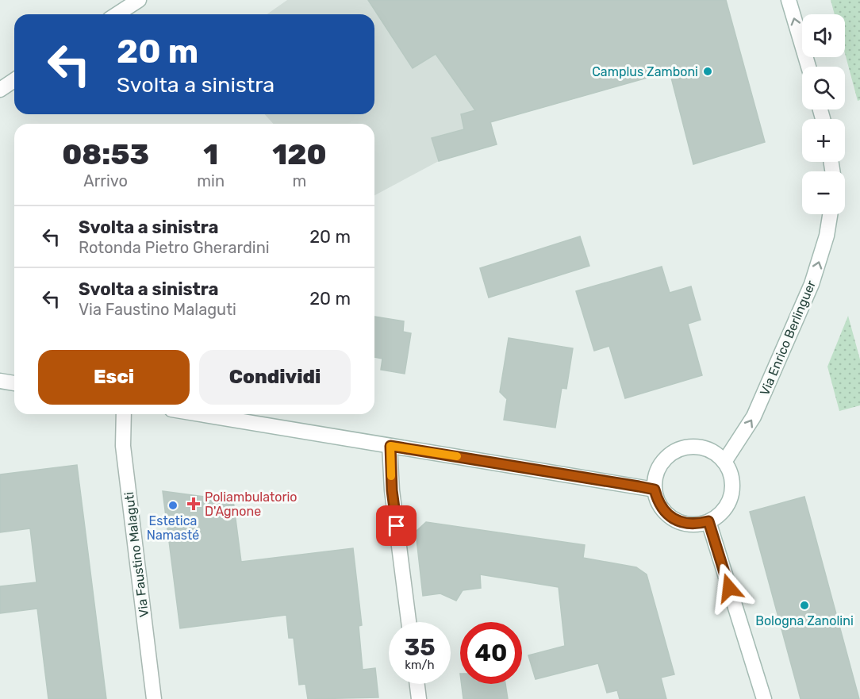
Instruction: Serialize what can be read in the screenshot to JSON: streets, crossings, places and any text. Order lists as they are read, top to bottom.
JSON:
{
  "streets": {
    "main road": ["Via Enrico Berlinguer", "Via Faustino Malaguti"]
  },
  "one_way": ["Via Enrico Berlinguer"],
  "places": {
    "other": ["Camplus Zamboni", "Estetica Namasté", "Bologna Zanolini"],
    "health": ["Poliambulatorio D'Agnone"]
  },
  "page": {
    "map_buttons": ["+", "−"],
    "turn": ["20 m", "Svolta a sinistra"],
    "eta": [
      "08:53",
      "Arrivo",
      "1",
      "min",
      "120",
      "m"
    ],
    "list": [
      {
        "name": "Svolta a sinistra",
        "note": "Rotonda Pietro Gherardini",
        "value": "20 m"
      },
      {
        "name": "Svolta a sinistra",
        "note": "Via Faustino Malaguti",
        "value": "20 m"
      }
    ],
    "buttons": ["Esci", "Condividi"],
    "speed": "35 km/h",
    "limit": "40"
  }
}
